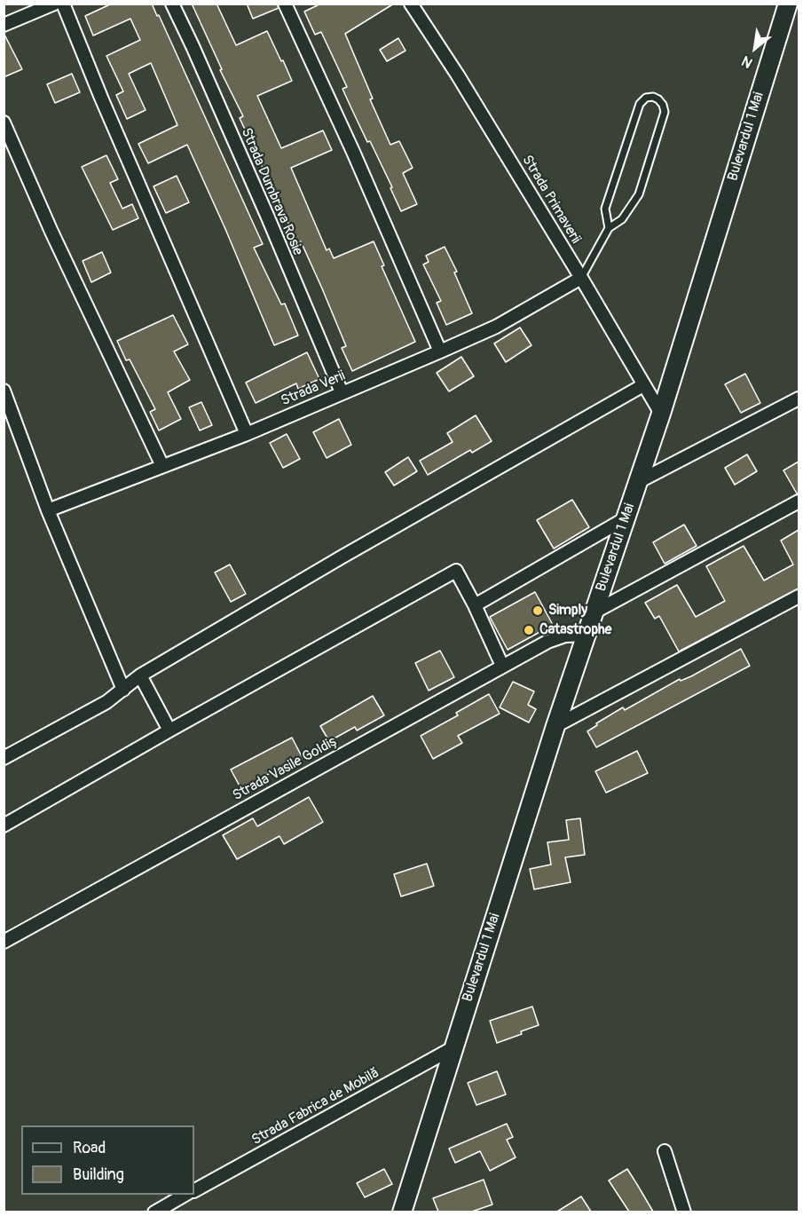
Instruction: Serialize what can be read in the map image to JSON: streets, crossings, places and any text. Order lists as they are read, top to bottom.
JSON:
{
  "streets": {
    "main road": ["Bulevardul 1 Mai"],
    "street": [
      "Strada Dumbrava Rosie",
      "Strada Primaverii",
      "Strada Verii",
      "Strada Vasile Goldiș",
      "Strada Fabrica de Mobilă"
    ]
  },
  "crossings": [
    ["Bulevardul 1 Mai", "Strada Primaverii"],
    ["Bulevardul 1 Mai", "Strada Vasile Goldiș"],
    ["Bulevardul 1 Mai", "Strada Fabrica de Mobilă"],
    ["Strada Dumbrava Rosie", "Strada Verii"],
    ["Strada Primaverii", "Strada Verii"]
  ],
  "places": ["Simply", "Catastrophe"],
  "legend": ["Road", "Building"],
  "north": "bottom left"
}
